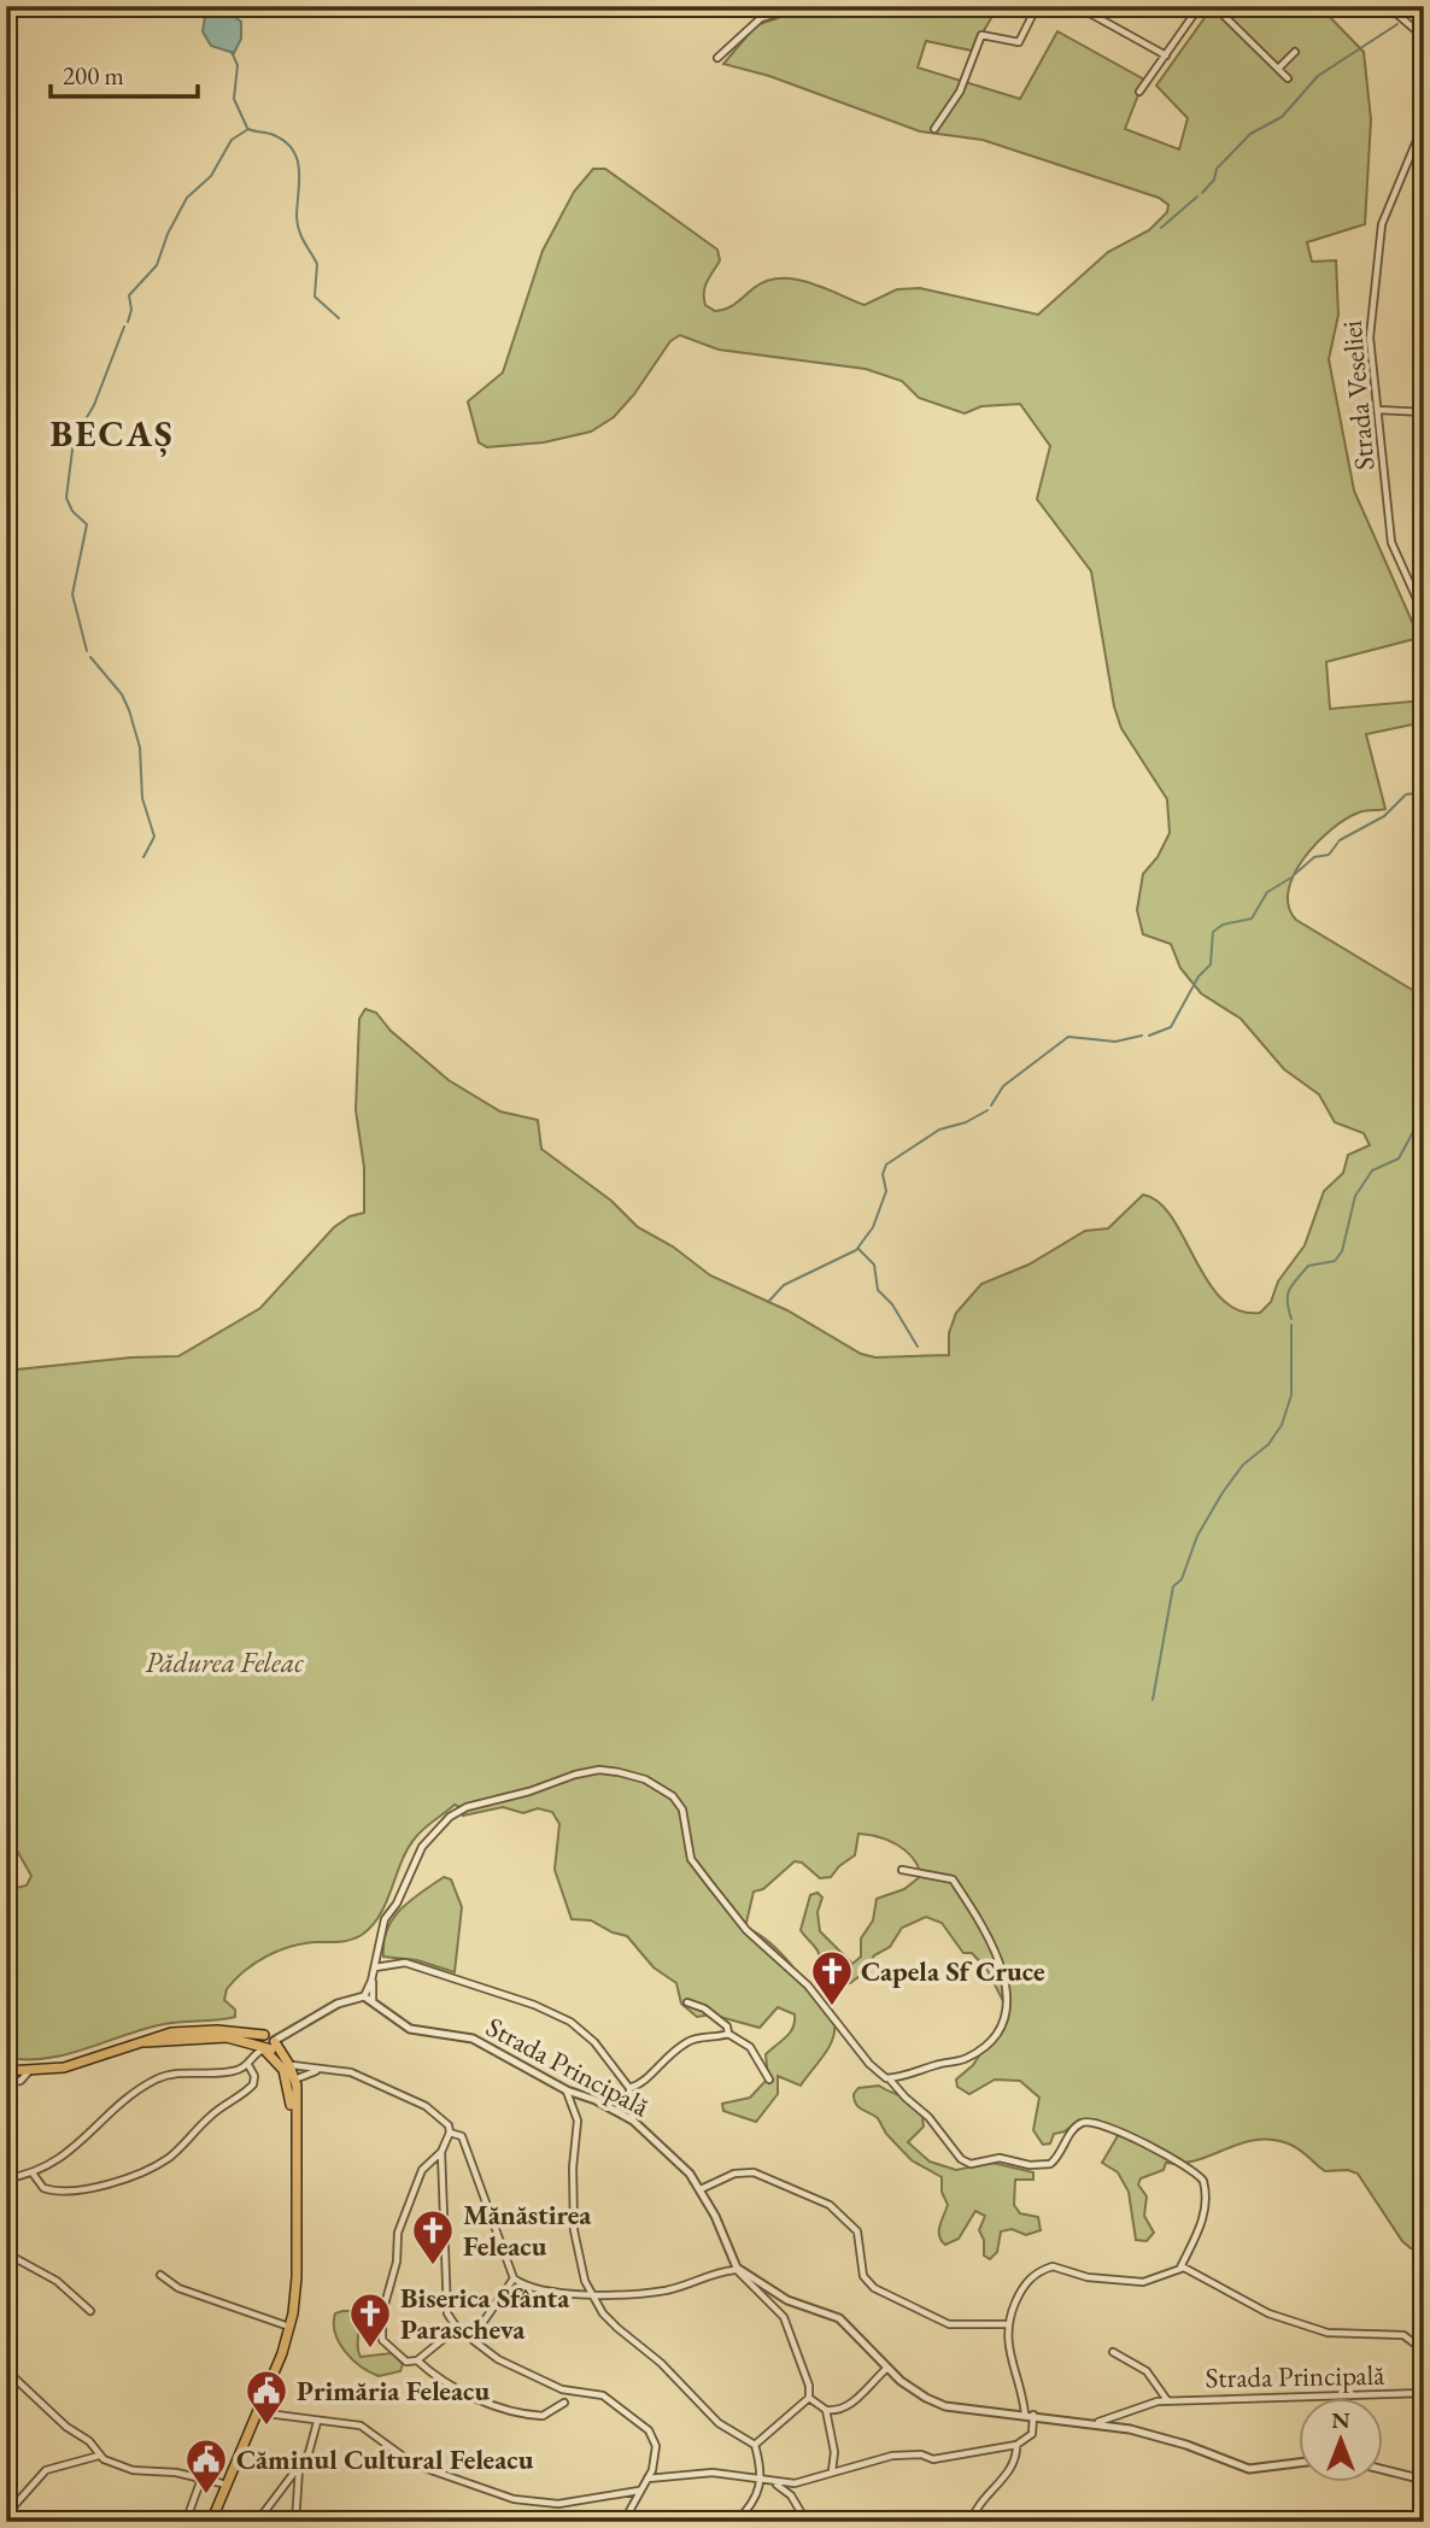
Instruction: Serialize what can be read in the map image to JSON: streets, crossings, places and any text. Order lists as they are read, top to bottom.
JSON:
{
  "streets": {
    "street": ["Strada Veseliei", "Strada Principală"]
  },
  "districts": ["BECAȘ"],
  "parks": ["Pădurea Feleac"],
  "places": {
    "church": ["Capela Sf Cruce", "Mănăstirea Feleacu", "Biserica Sfânta Parascheva"],
    "public building": ["Primăria Feleacu", "Căminul Cultural Feleacu"]
  },
  "scale_bar": "200 m",
  "north": "top"
}
